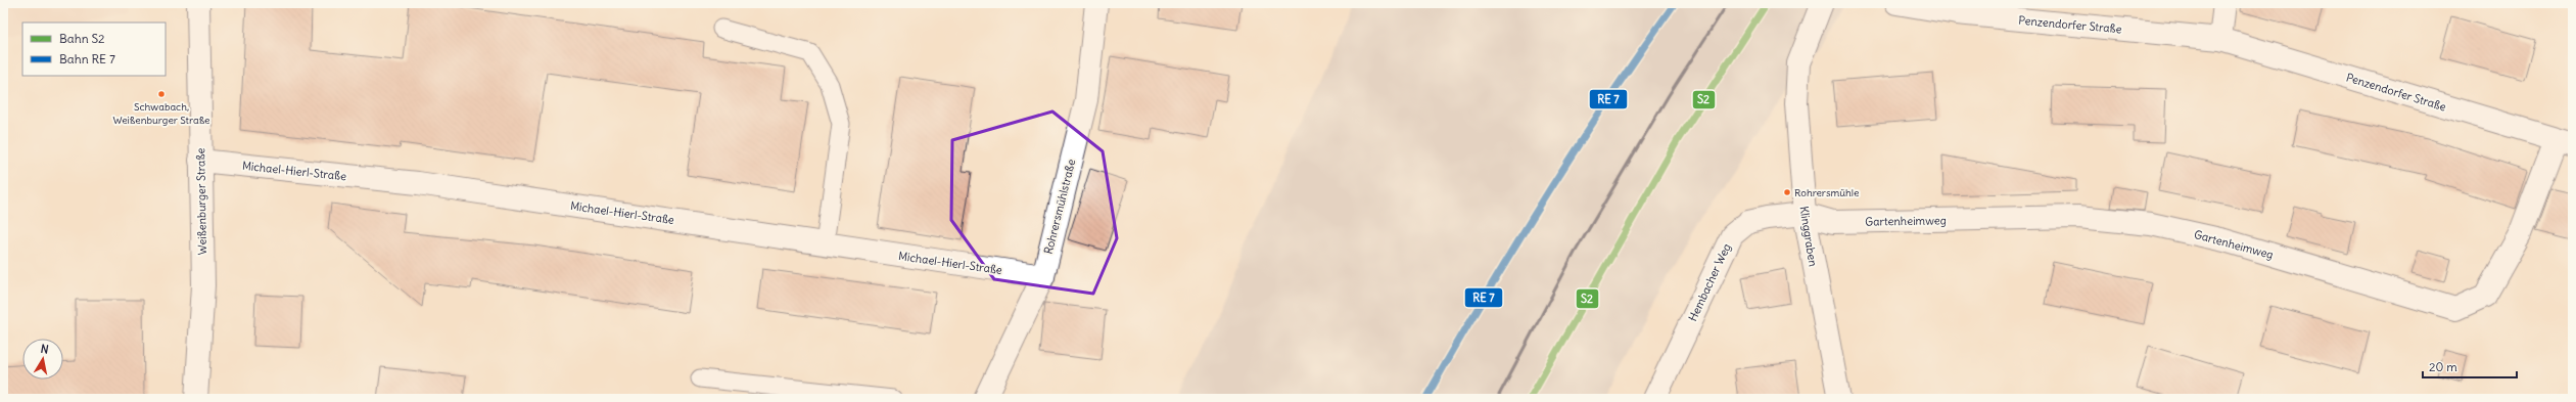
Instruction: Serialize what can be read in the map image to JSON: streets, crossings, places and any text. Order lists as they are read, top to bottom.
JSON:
{
  "streets": {
    "street": [
      "Penzendorfer Straße",
      "Michael-Hierl-Straße",
      "Weißenburger Straße",
      "Rohrersmühlstraße",
      "Gartenheimweg",
      "Klinggraben",
      "Hembacher Weg"
    ]
  },
  "crossings": [
    ["Penzendorfer Straße", "Gartenheimweg"],
    ["Michael-Hierl-Straße", "Weißenburger Straße"],
    ["Michael-Hierl-Straße", "Rohrersmühlstraße"],
    ["Gartenheimweg", "Klinggraben"],
    ["Gartenheimweg", "Hembacher Weg"],
    ["Klinggraben", "Hembacher Weg"]
  ],
  "places": ["Schwabach, Weißenburger Straße", "Rohrersmühle"],
  "lines": ["rail line S2"],
  "legend": ["Bahn S2", "Bahn RE 7"],
  "scale_bar": "20 m",
  "north": "top"
}
